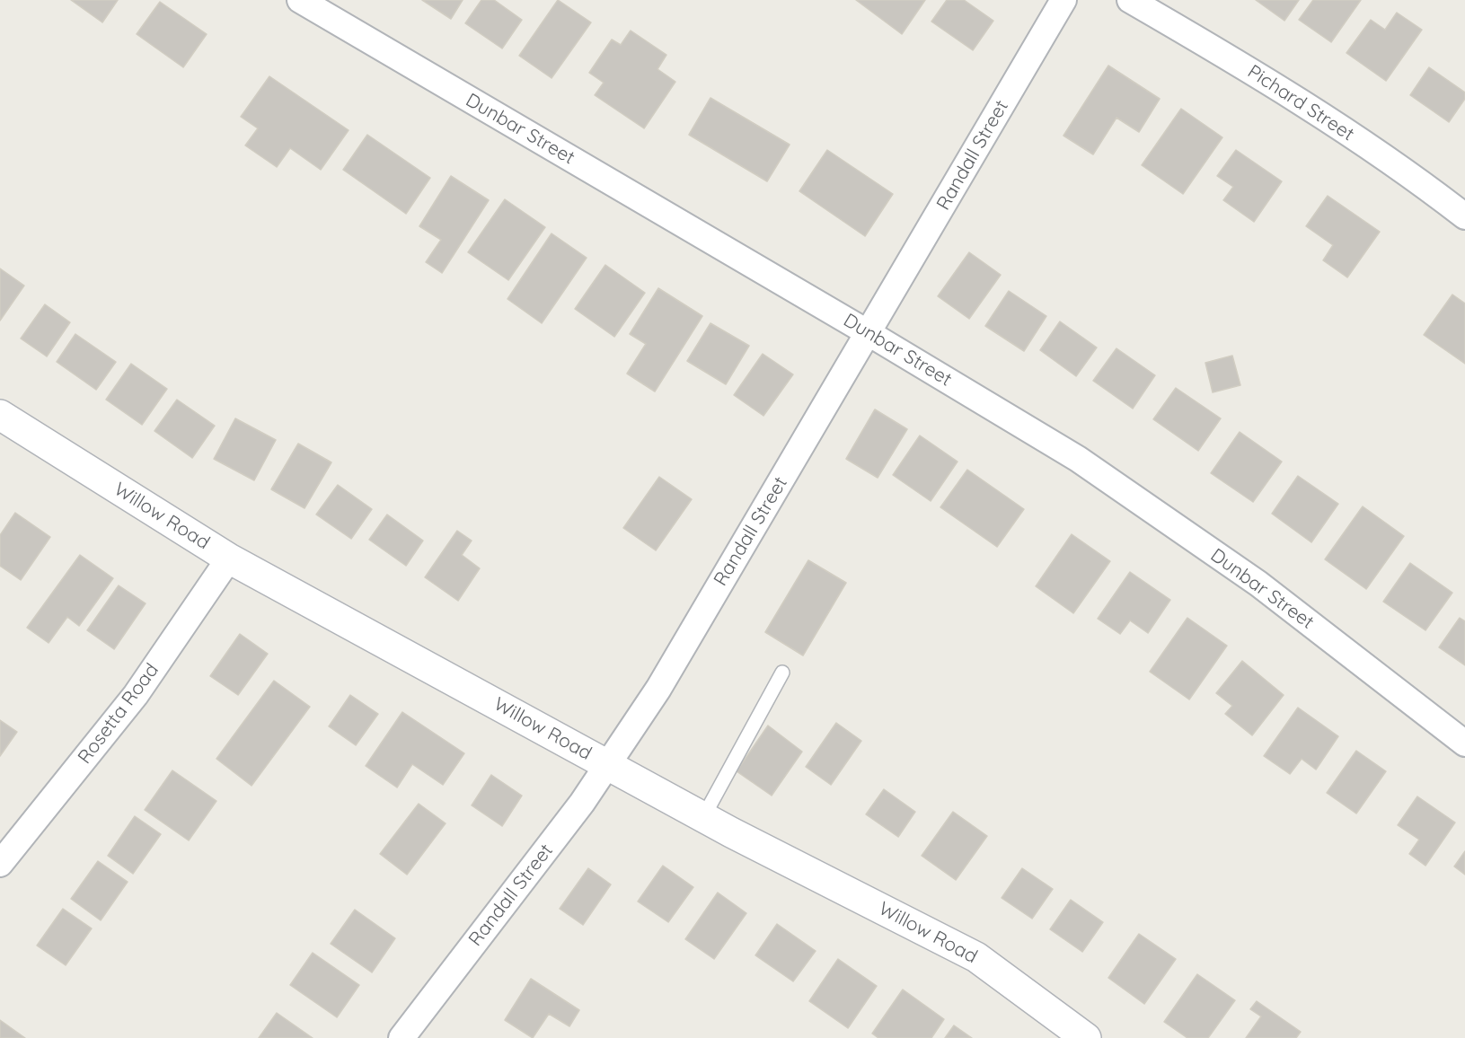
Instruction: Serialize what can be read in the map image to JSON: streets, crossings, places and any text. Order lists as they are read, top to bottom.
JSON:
{
  "streets": {
    "street": [
      "Pichard Street",
      "Dunbar Street",
      "Randall Street",
      "Willow Road",
      "Rosetta Road"
    ]
  },
  "crossings": [
    ["Dunbar Street", "Randall Street"],
    ["Randall Street", "Willow Road"],
    ["Willow Road", "Rosetta Road"]
  ]
}
